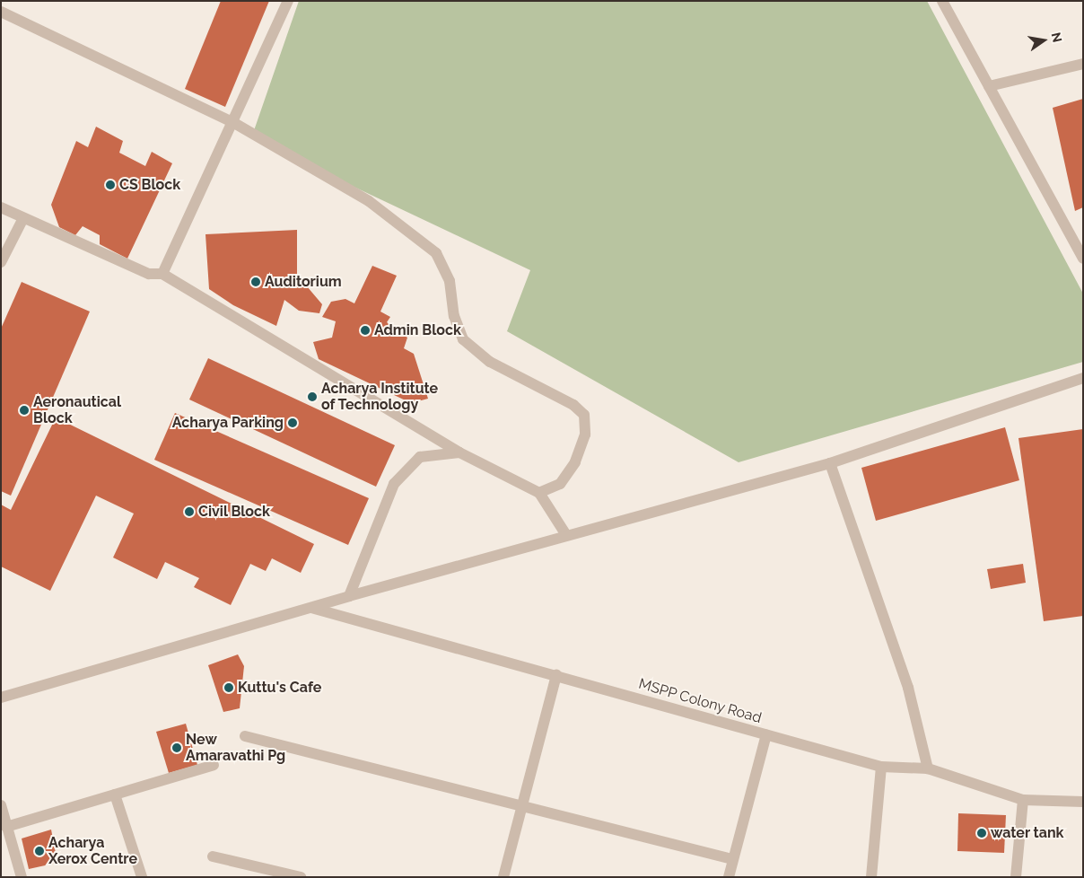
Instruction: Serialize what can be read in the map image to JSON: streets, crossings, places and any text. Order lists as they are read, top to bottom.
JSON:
{
  "streets": {
    "street": ["MSPP Colony Road"]
  },
  "places": [
    "CS Block",
    "Auditorium",
    "Admin Block",
    "Acharya Institute of Technology",
    "Aeronautical Block",
    "Acharya Parking",
    "Civil Block",
    "Kuttu's Cafe",
    "New Amaravathi Pg",
    "water tank",
    "Acharya Xerox Centre"
  ],
  "north": "right"
}
